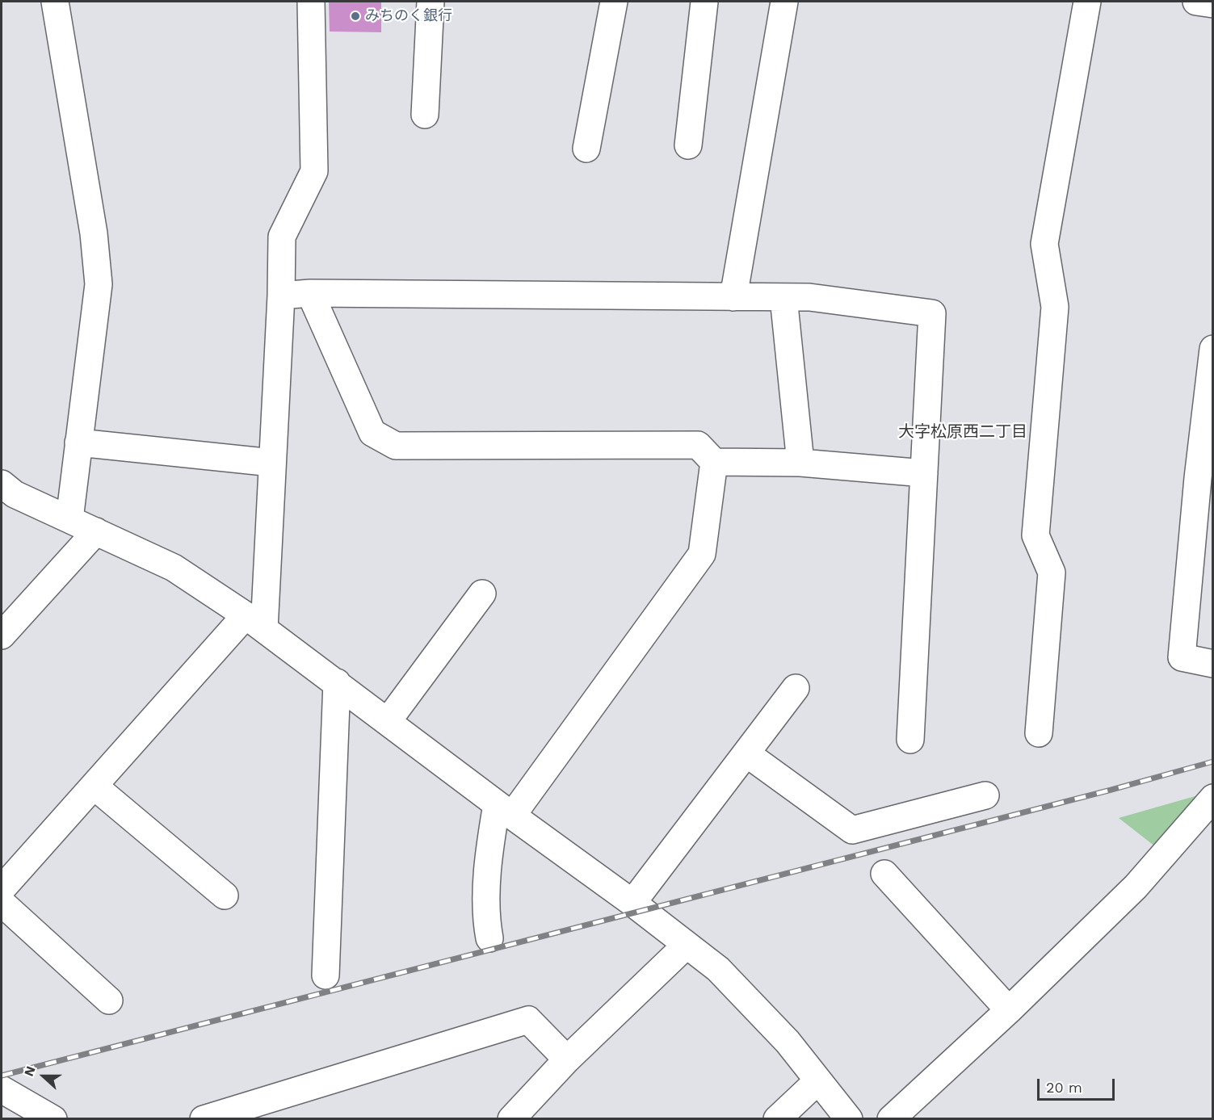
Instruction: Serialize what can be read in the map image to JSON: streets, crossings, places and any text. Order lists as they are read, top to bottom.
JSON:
{
  "districts": ["大字松原西二丁目"],
  "places": ["みちのく銀行"],
  "scale_bar": "20 m",
  "north": "left"
}
